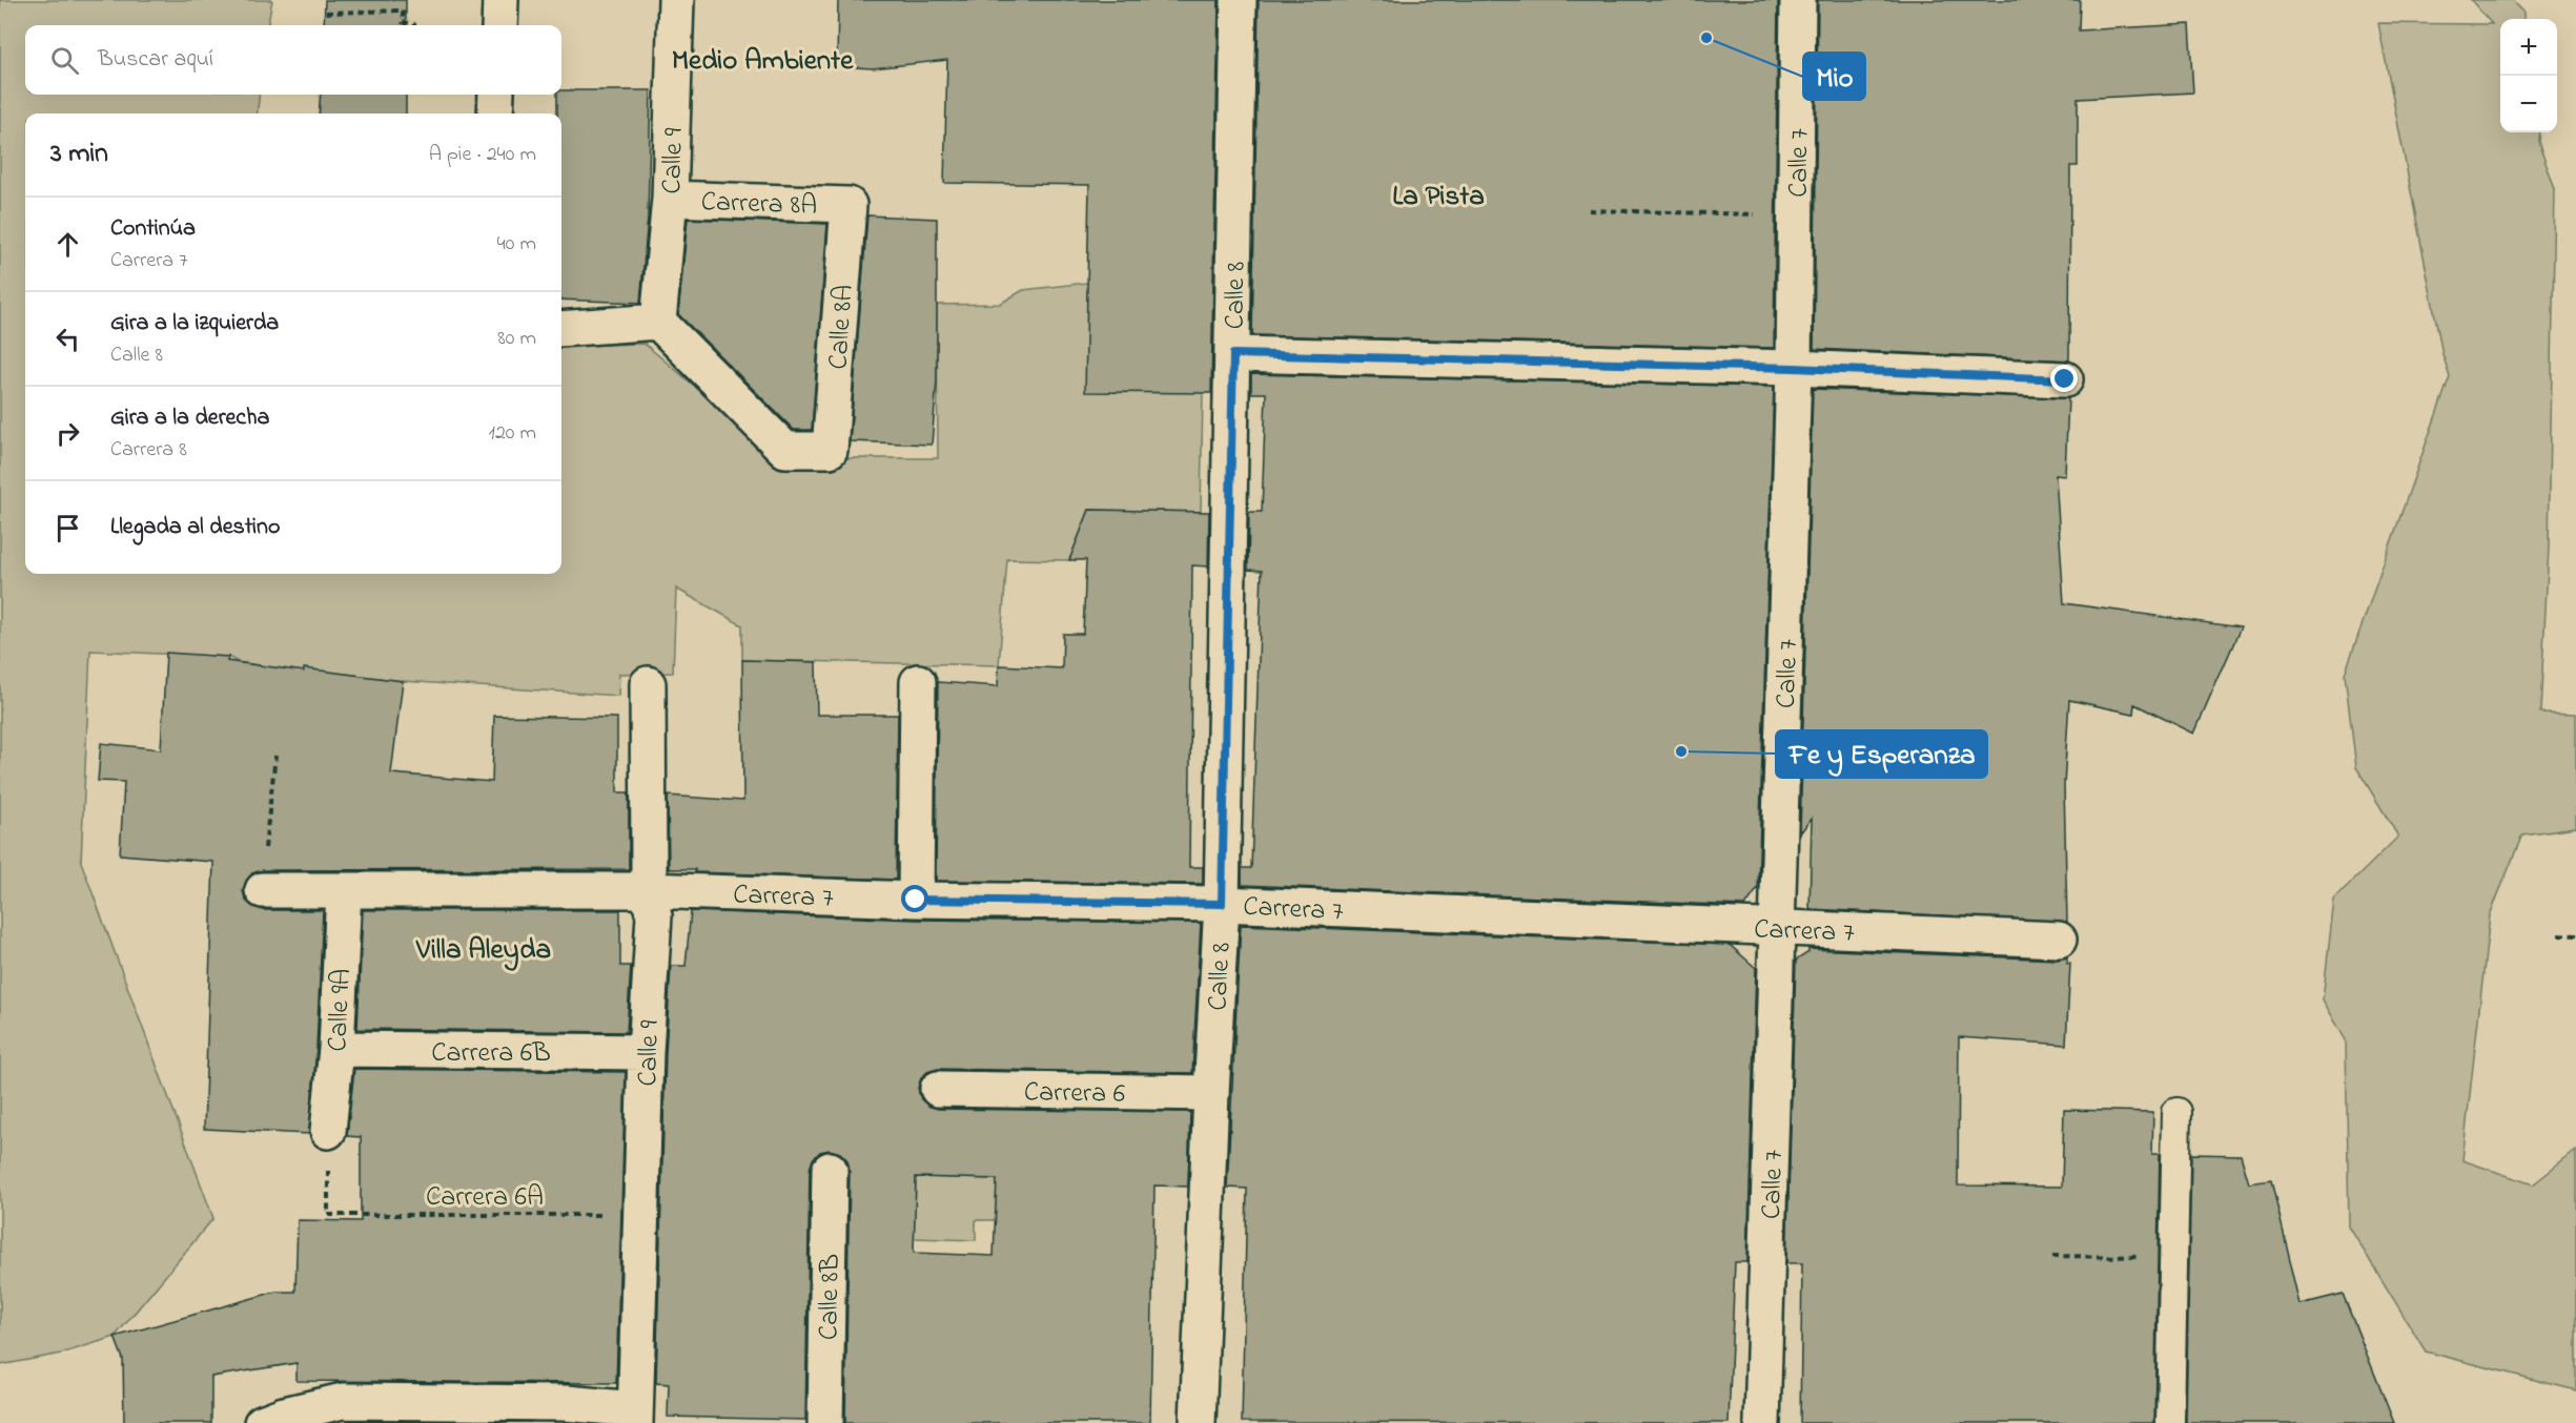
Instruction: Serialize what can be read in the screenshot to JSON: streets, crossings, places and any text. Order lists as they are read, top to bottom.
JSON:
{
  "streets": {
    "street": [
      "Calle 9",
      "Calle 7",
      "Carrera 8A",
      "Calle 8",
      "Calle 8A",
      "Carrera 7",
      "Calle 9A",
      "Carrera 6B",
      "Carrera 6",
      "Calle 8B"
    ],
    "path": ["Carrera 6A"]
  },
  "crossings": [
    ["Calle 9", "Carrera 8A"],
    ["Calle 9", "Calle 8A"],
    ["Calle 9", "Carrera 7"],
    ["Calle 9", "Carrera 6B"],
    ["Calle 9", "Carrera 6A"],
    ["Calle 7", "Carrera 7"],
    ["Carrera 8A", "Calle 8A"],
    ["Calle 8", "Carrera 7"],
    ["Calle 8", "Carrera 6"],
    ["Carrera 7", "Calle 9A"],
    ["Calle 9A", "Carrera 6B"]
  ],
  "districts": ["Medio Ambiente", "La Pista", "Villa Aleyda"],
  "places": ["Mio", "Fe y Esperanza"],
  "page": {
    "map_buttons": ["+", "−"],
    "search": "Buscar aquí",
    "heading": ["3 min", "A pie · 240 m"],
    "list": [
      ["Continúa", "Carrera 7", "40 m"],
      ["Gira a la izquierda", "Calle 8", "80 m"],
      ["Gira a la derecha", "Carrera 8", "120 m"],
      "Llegada al destino"
    ]
  }
}
